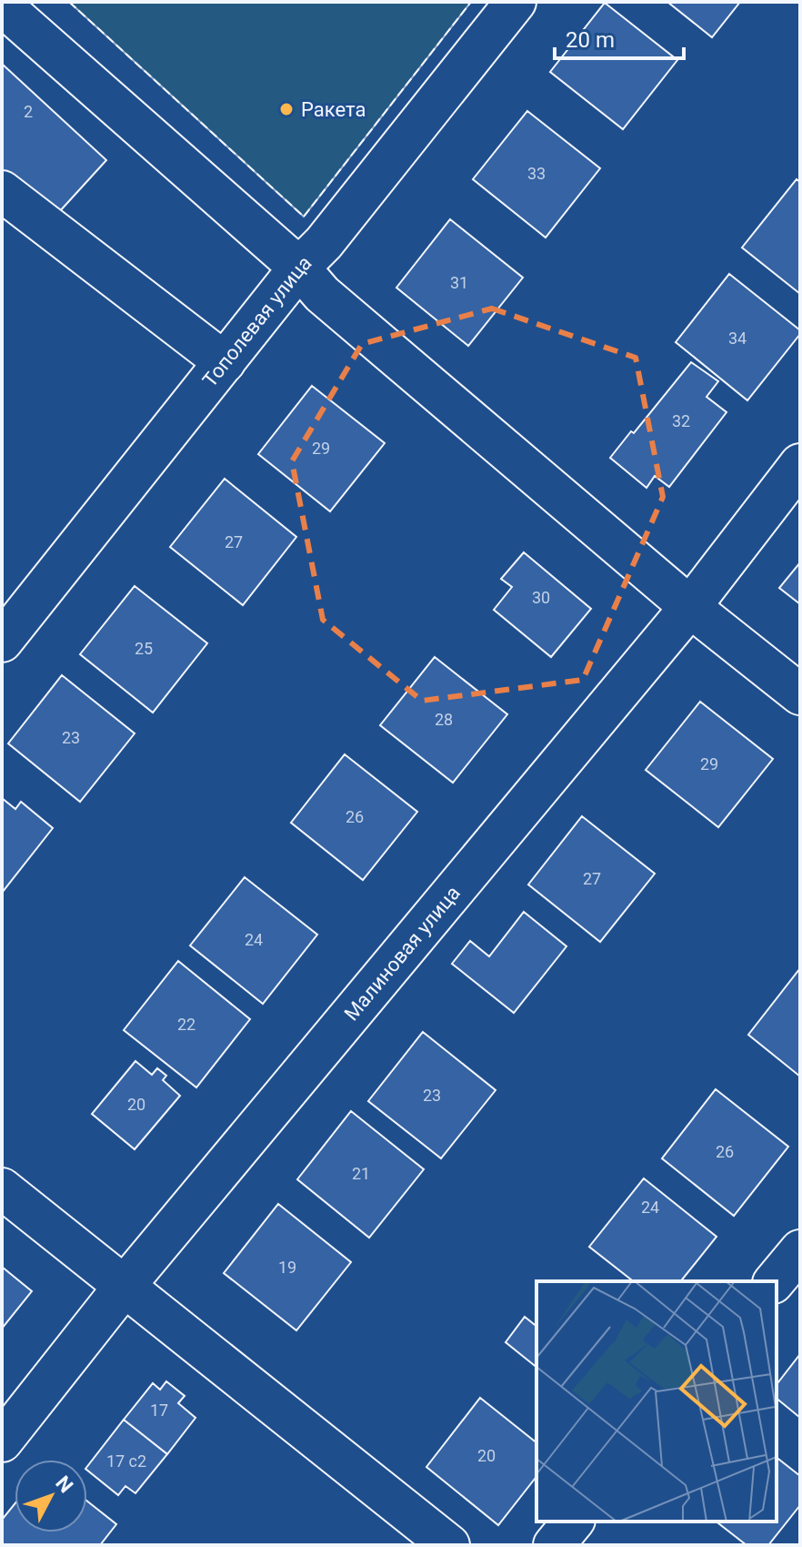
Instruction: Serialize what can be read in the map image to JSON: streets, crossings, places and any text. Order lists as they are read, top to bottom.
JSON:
{
  "streets": {
    "street": ["Тополевая улица", "Малиновая улица"]
  },
  "places": ["Ракета"],
  "house_numbers": [
    "2",
    "33",
    "31",
    "34",
    "32",
    "29",
    "27",
    "30",
    "25",
    "28",
    "23",
    "29",
    "26",
    "27",
    "24",
    "22",
    "23",
    "20",
    "26",
    "21",
    "24",
    "19",
    "17",
    "20",
    "17 с2"
  ],
  "scale_bar": "20 m",
  "north": "top right"
}
